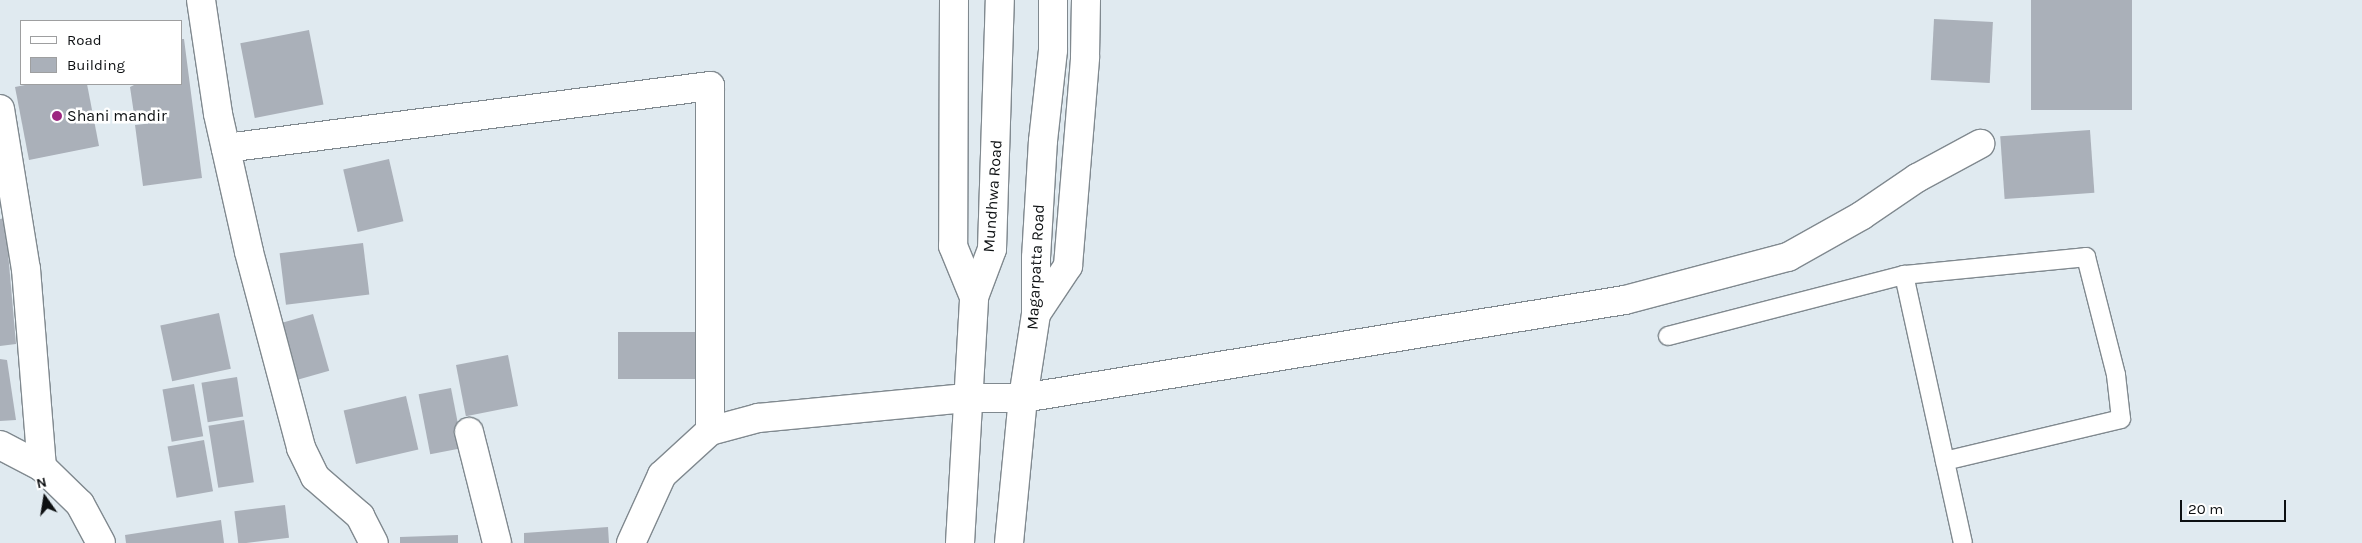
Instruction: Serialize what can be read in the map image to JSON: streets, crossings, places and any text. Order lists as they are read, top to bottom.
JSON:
{
  "streets": {
    "main road": ["Mundhwa Road", "Magarpatta Road"]
  },
  "places": ["Shani mandir"],
  "legend": ["Road", "Building"],
  "scale_bar": "20 m",
  "north": "top"
}
